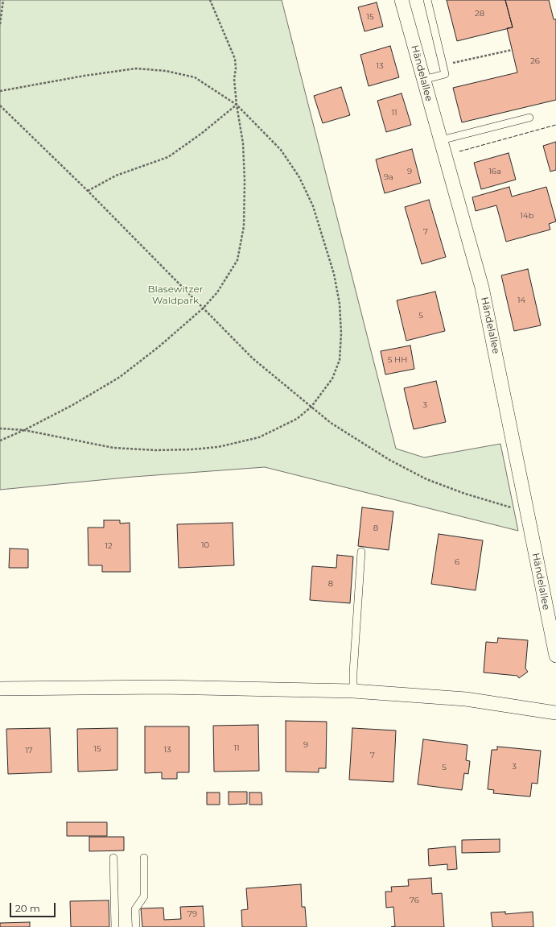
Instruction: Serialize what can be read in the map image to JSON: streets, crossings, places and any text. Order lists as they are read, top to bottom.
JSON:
{
  "streets": {
    "street": ["Händelallee"]
  },
  "parks": ["Blasewitzer Waldpark"],
  "house_numbers": [
    "28",
    "15",
    "26",
    "13",
    "11",
    "9",
    "16a",
    "9a",
    "14b",
    "7",
    "14",
    "5",
    "5 HH",
    "3",
    "8",
    "10",
    "12",
    "6",
    "8",
    "9",
    "11",
    "15",
    "13",
    "17",
    "7",
    "3",
    "5",
    "76",
    "79"
  ],
  "scale_bar": "20 m"
}
